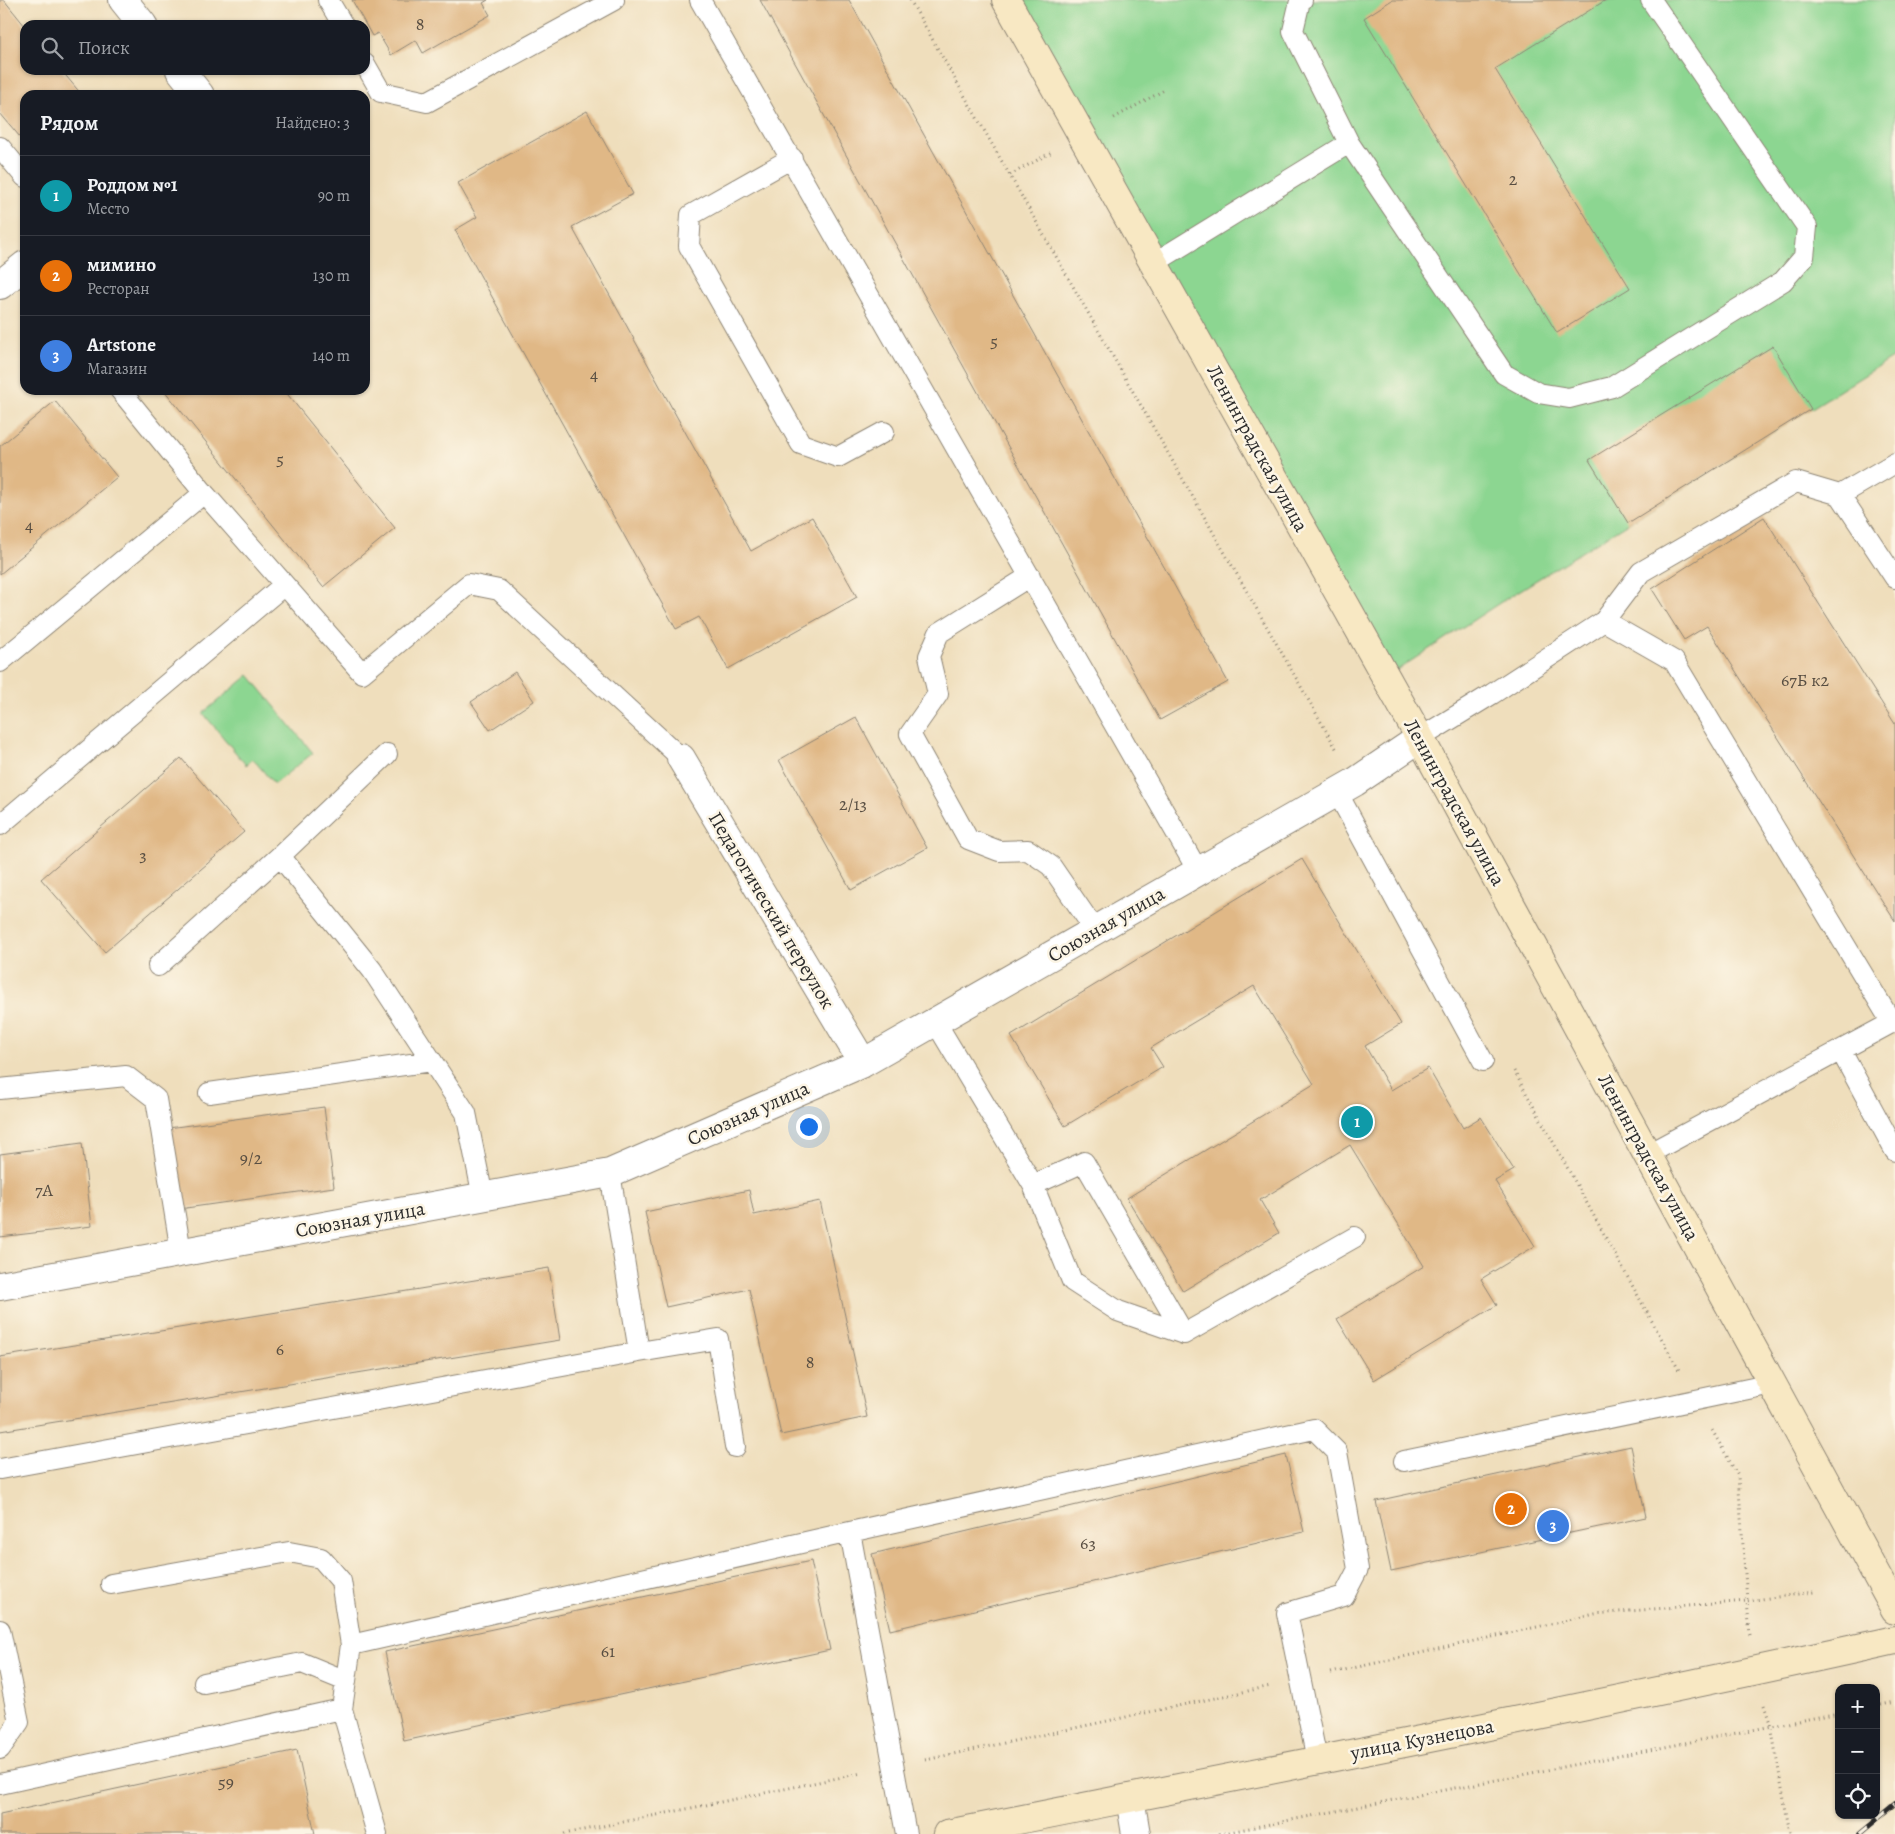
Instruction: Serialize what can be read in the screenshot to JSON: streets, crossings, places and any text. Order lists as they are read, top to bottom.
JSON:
{
  "streets": {
    "street": [
      "Ленинградская улица",
      "Педагогический переулок",
      "Союзная улица",
      "улица Кузнецова"
    ]
  },
  "crossings": [
    ["Ленинградская улица", "Союзная улица"],
    ["Педагогический переулок", "Союзная улица"]
  ],
  "house_numbers": [
    "8",
    "2",
    "5",
    "4",
    "5",
    "4",
    "67Б к2",
    "2/13",
    "3",
    "9/2",
    "7А",
    "6",
    "8",
    "63",
    "61",
    "59"
  ],
  "page": {
    "search": "Поиск",
    "heading": ["Рядом", "Найдено: 3"],
    "list": [
      {
        "mark": "1",
        "name": "Роддом №1",
        "note": "Место",
        "value": "90 m"
      },
      {
        "mark": "2",
        "name": "мимино",
        "note": "Ресторан",
        "value": "130 m"
      },
      {
        "mark": "3",
        "name": "Artstone",
        "note": "Магазин",
        "value": "140 m"
      }
    ],
    "pins": ["1", "2", "3"],
    "map_buttons": ["+", "−"]
  }
}
